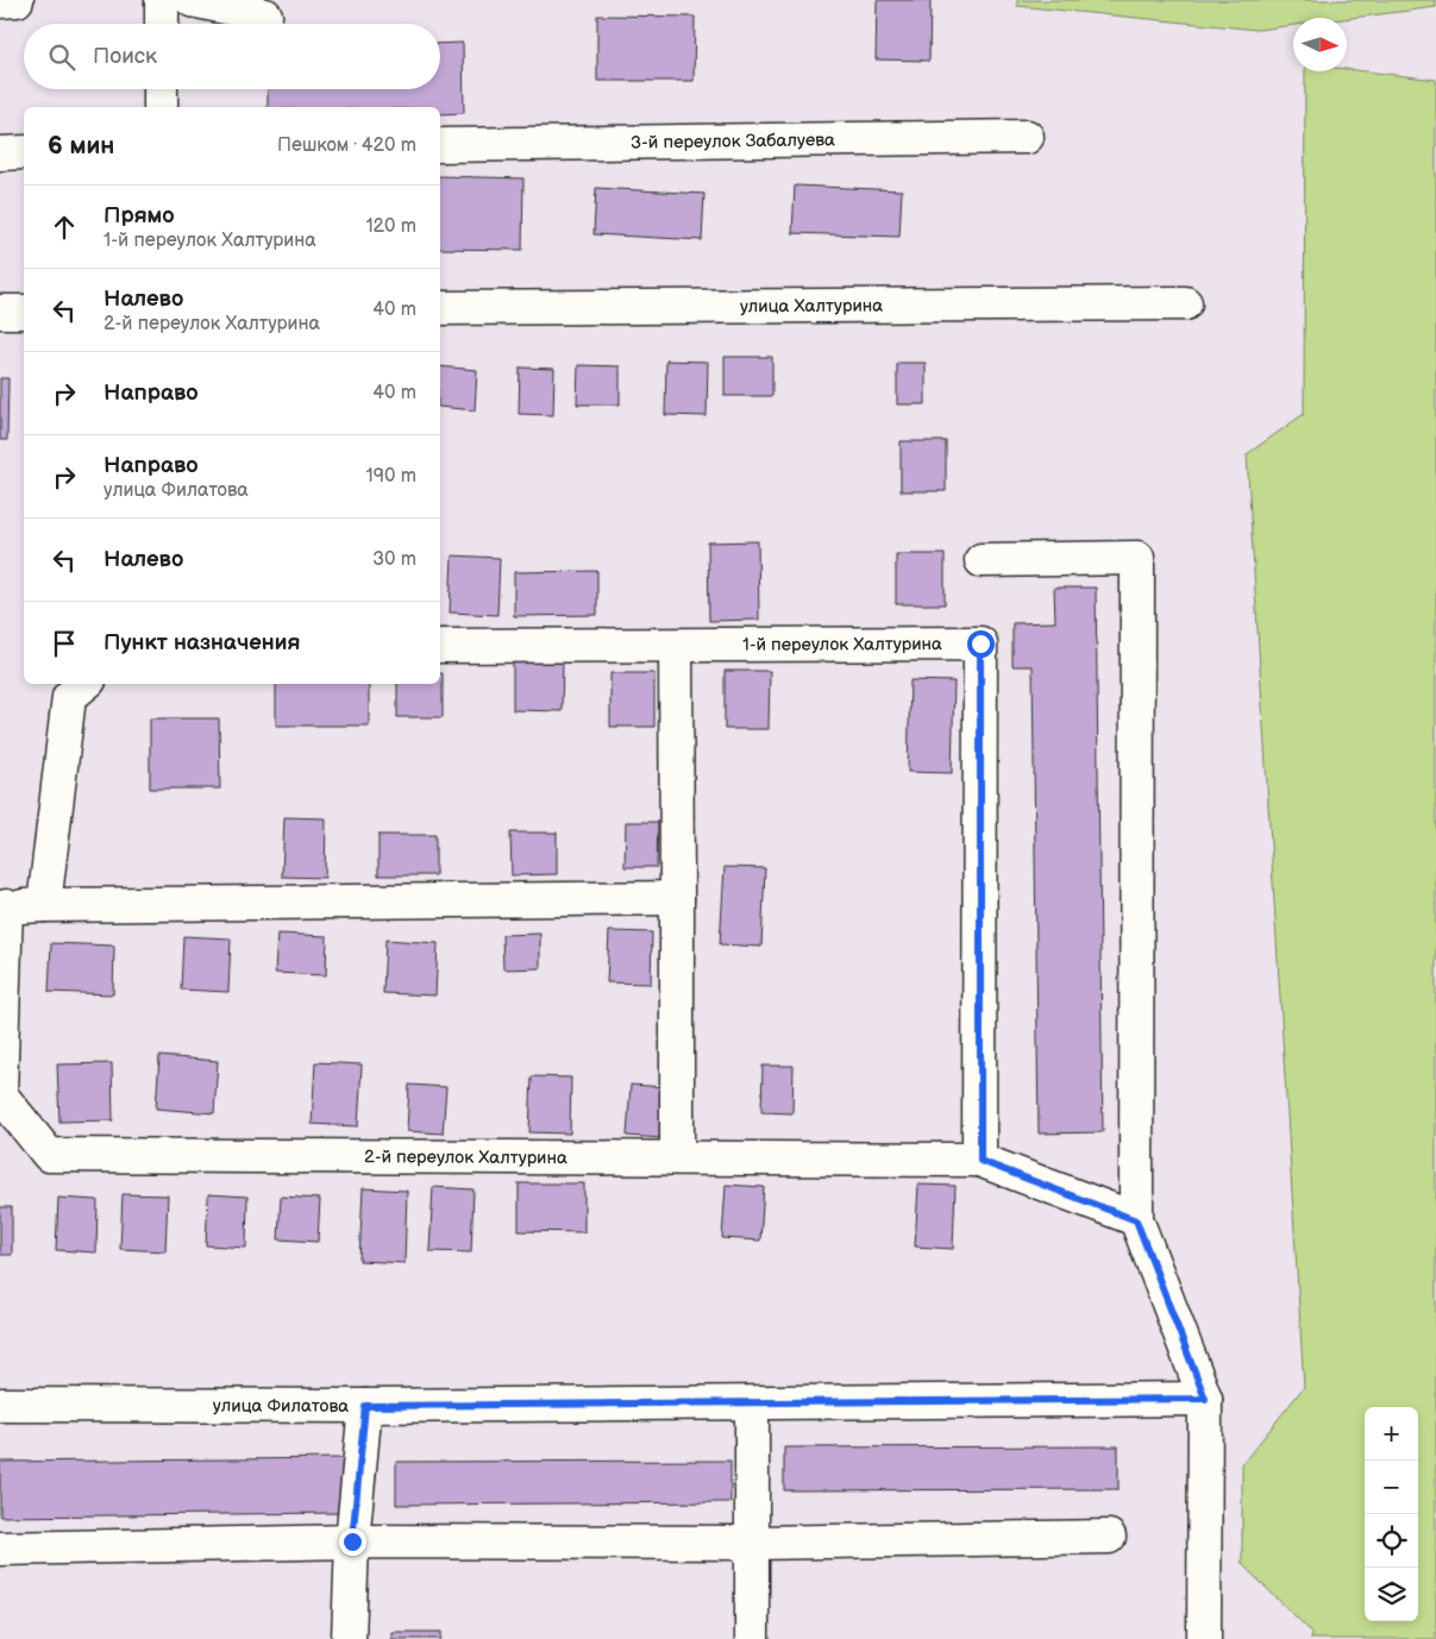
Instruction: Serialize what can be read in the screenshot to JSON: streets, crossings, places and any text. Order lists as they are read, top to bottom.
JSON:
{
  "streets": {
    "street": [
      "3-й переулок Забалуева",
      "улица Халтурина",
      "1-й переулок Халтурина",
      "2-й переулок Халтурина",
      "улица Филатова"
    ]
  },
  "crossings": [
    ["1-й переулок Халтурина", "2-й переулок Халтурина"]
  ],
  "north": "right",
  "page": {
    "search": "Поиск",
    "heading": ["6 мин", "Пешком · 420 m"],
    "list": [
      ["Прямо", "1-й переулок Халтурина", "120 m"],
      ["Налево", "2-й переулок Халтурина", "40 m"],
      ["Направо", "40 m"],
      ["Направо", "улица Филатова", "190 m"],
      ["Налево", "30 m"],
      "Пункт назначения"
    ],
    "map_buttons": ["+", "−"]
  }
}
